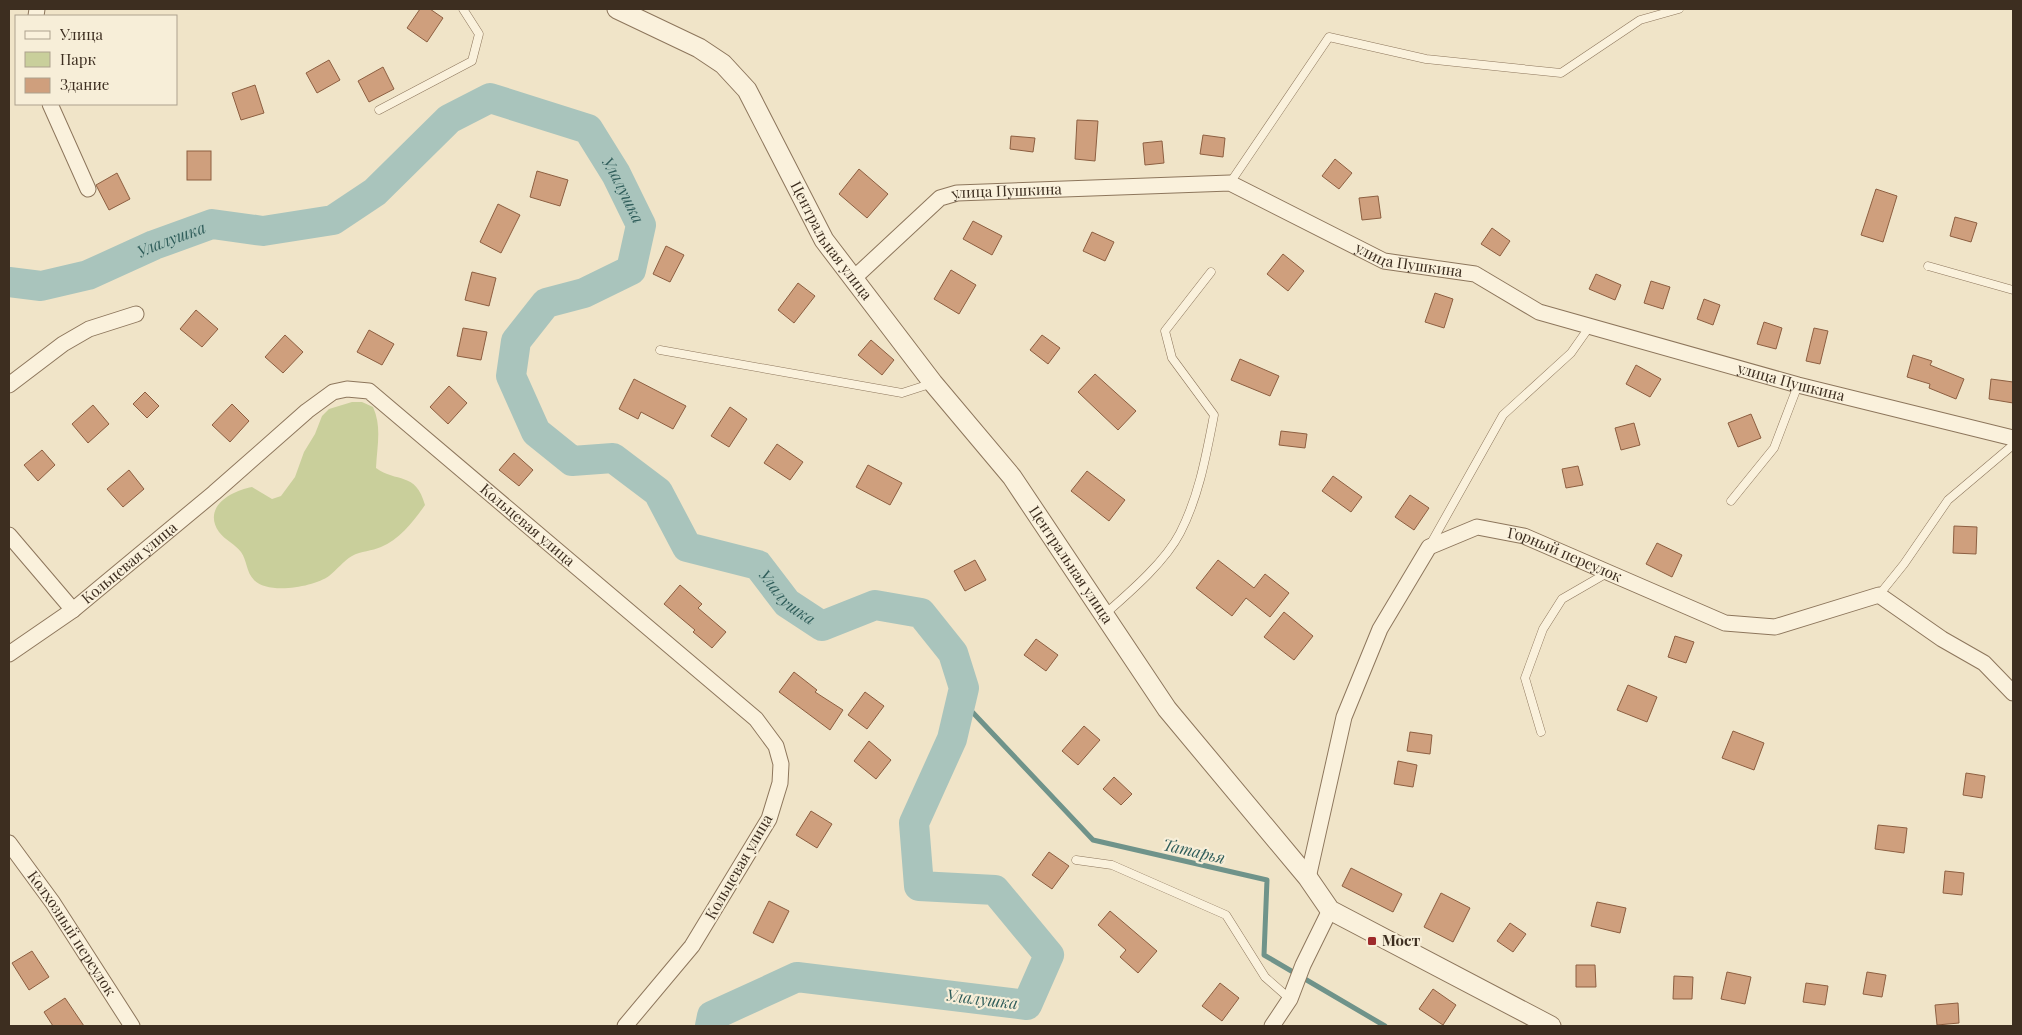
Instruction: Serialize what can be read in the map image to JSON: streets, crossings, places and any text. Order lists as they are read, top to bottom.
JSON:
{
  "streets": {
    "street": [
      "улица Пушкина",
      "Центральная улица",
      "Кольцевая улица",
      "Горный переулок",
      "Колхозный переулок"
    ]
  },
  "crossings": [
    ["улица Пушкина", "Центральная улица"]
  ],
  "water": ["Улалушка", "Татарья"],
  "places": {
    "transit": ["Мост"]
  },
  "legend": ["Улица", "Парк", "Здание"]
}
